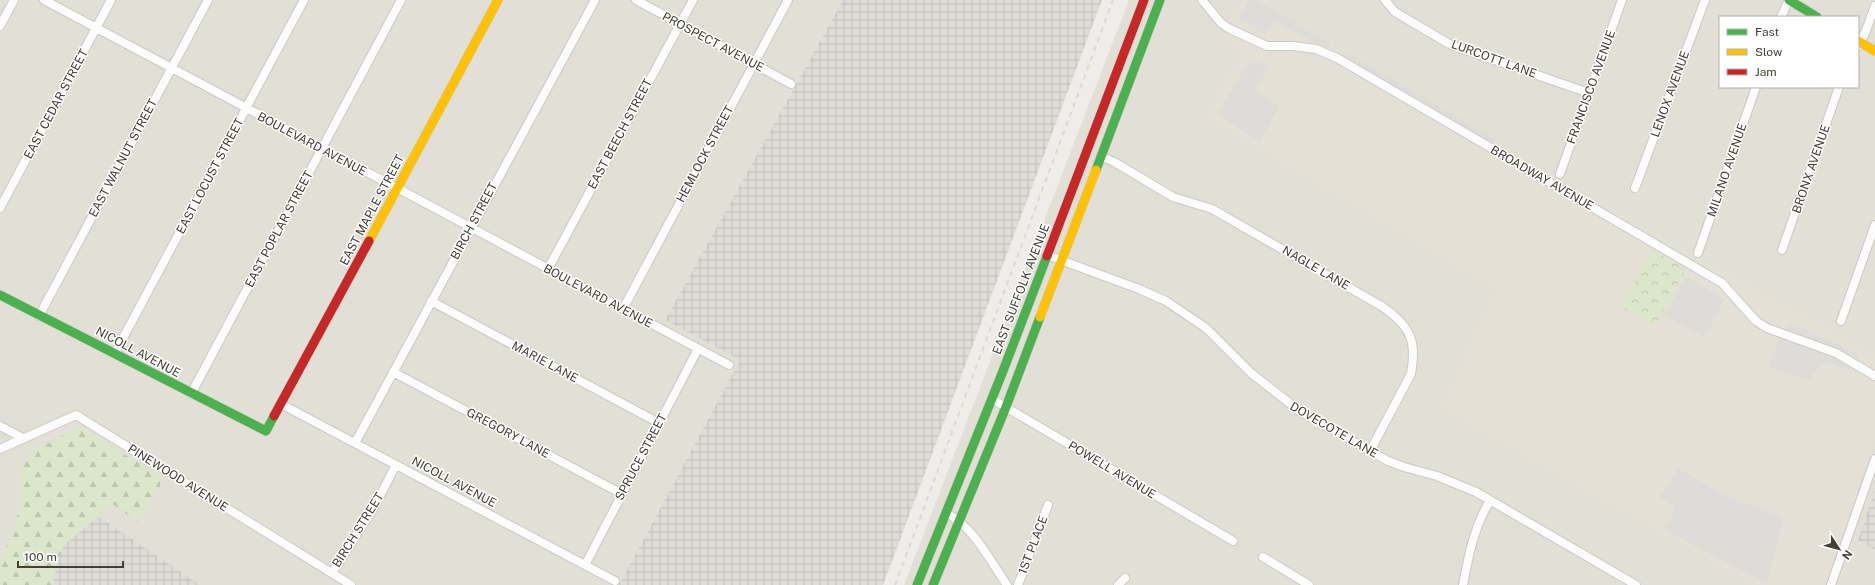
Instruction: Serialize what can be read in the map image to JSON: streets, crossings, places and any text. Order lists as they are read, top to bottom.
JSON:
{
  "streets": {
    "main road": ["EAST MAPLE STREET", "EAST SUFFOLK AVENUE", "NICOLL AVENUE"],
    "street": [
      "PROSPECT AVENUE",
      "LURCOTT LANE",
      "FRANCISCO AVENUE",
      "LENOX AVENUE",
      "EAST CEDAR STREET",
      "EAST BEECH STREET",
      "BOULEVARD AVENUE",
      "HEMLOCK STREET",
      "EAST WALNUT STREET",
      "BRONX AVENUE",
      "MILANO AVENUE",
      "EAST LOCUST STREET",
      "BROADWAY AVENUE",
      "BIRCH STREET",
      "EAST POPLAR STREET",
      "NAGLE LANE",
      "MARIE LANE",
      "DOVECOTE LANE",
      "GREGORY LANE",
      "SPRUCE STREET",
      "POWELL AVENUE",
      "PINEWOOD AVENUE",
      "1ST PLACE"
    ]
  },
  "crossings": [
    ["PROSPECT AVENUE", "EAST BEECH STREET"],
    ["PROSPECT AVENUE", "HEMLOCK STREET"],
    ["LURCOTT LANE", "FRANCISCO AVENUE"],
    ["EAST CEDAR STREET", "BOULEVARD AVENUE"],
    ["EAST BEECH STREET", "BOULEVARD AVENUE"],
    ["BOULEVARD AVENUE", "HEMLOCK STREET"],
    ["BOULEVARD AVENUE", "EAST WALNUT STREET"],
    ["BOULEVARD AVENUE", "EAST LOCUST STREET"],
    ["BOULEVARD AVENUE", "EAST MAPLE STREET"],
    ["BOULEVARD AVENUE", "BIRCH STREET"],
    ["BOULEVARD AVENUE", "EAST POPLAR STREET"],
    ["BOULEVARD AVENUE", "SPRUCE STREET"],
    ["EAST WALNUT STREET", "NICOLL AVENUE"],
    ["EAST LOCUST STREET", "NICOLL AVENUE"],
    ["EAST MAPLE STREET", "NICOLL AVENUE"],
    ["BIRCH STREET", "NICOLL AVENUE"],
    ["BIRCH STREET", "MARIE LANE"],
    ["BIRCH STREET", "GREGORY LANE"],
    ["BIRCH STREET", "PINEWOOD AVENUE"],
    ["EAST POPLAR STREET", "NICOLL AVENUE"],
    ["NAGLE LANE", "DOVECOTE LANE"],
    ["EAST SUFFOLK AVENUE", "DOVECOTE LANE"],
    ["EAST SUFFOLK AVENUE", "POWELL AVENUE"],
    ["NICOLL AVENUE", "SPRUCE STREET"],
    ["MARIE LANE", "SPRUCE STREET"],
    ["GREGORY LANE", "SPRUCE STREET"]
  ],
  "legend": ["Fast", "Slow", "Jam"],
  "scale_bar": "100 m",
  "north": "bottom right"
}
